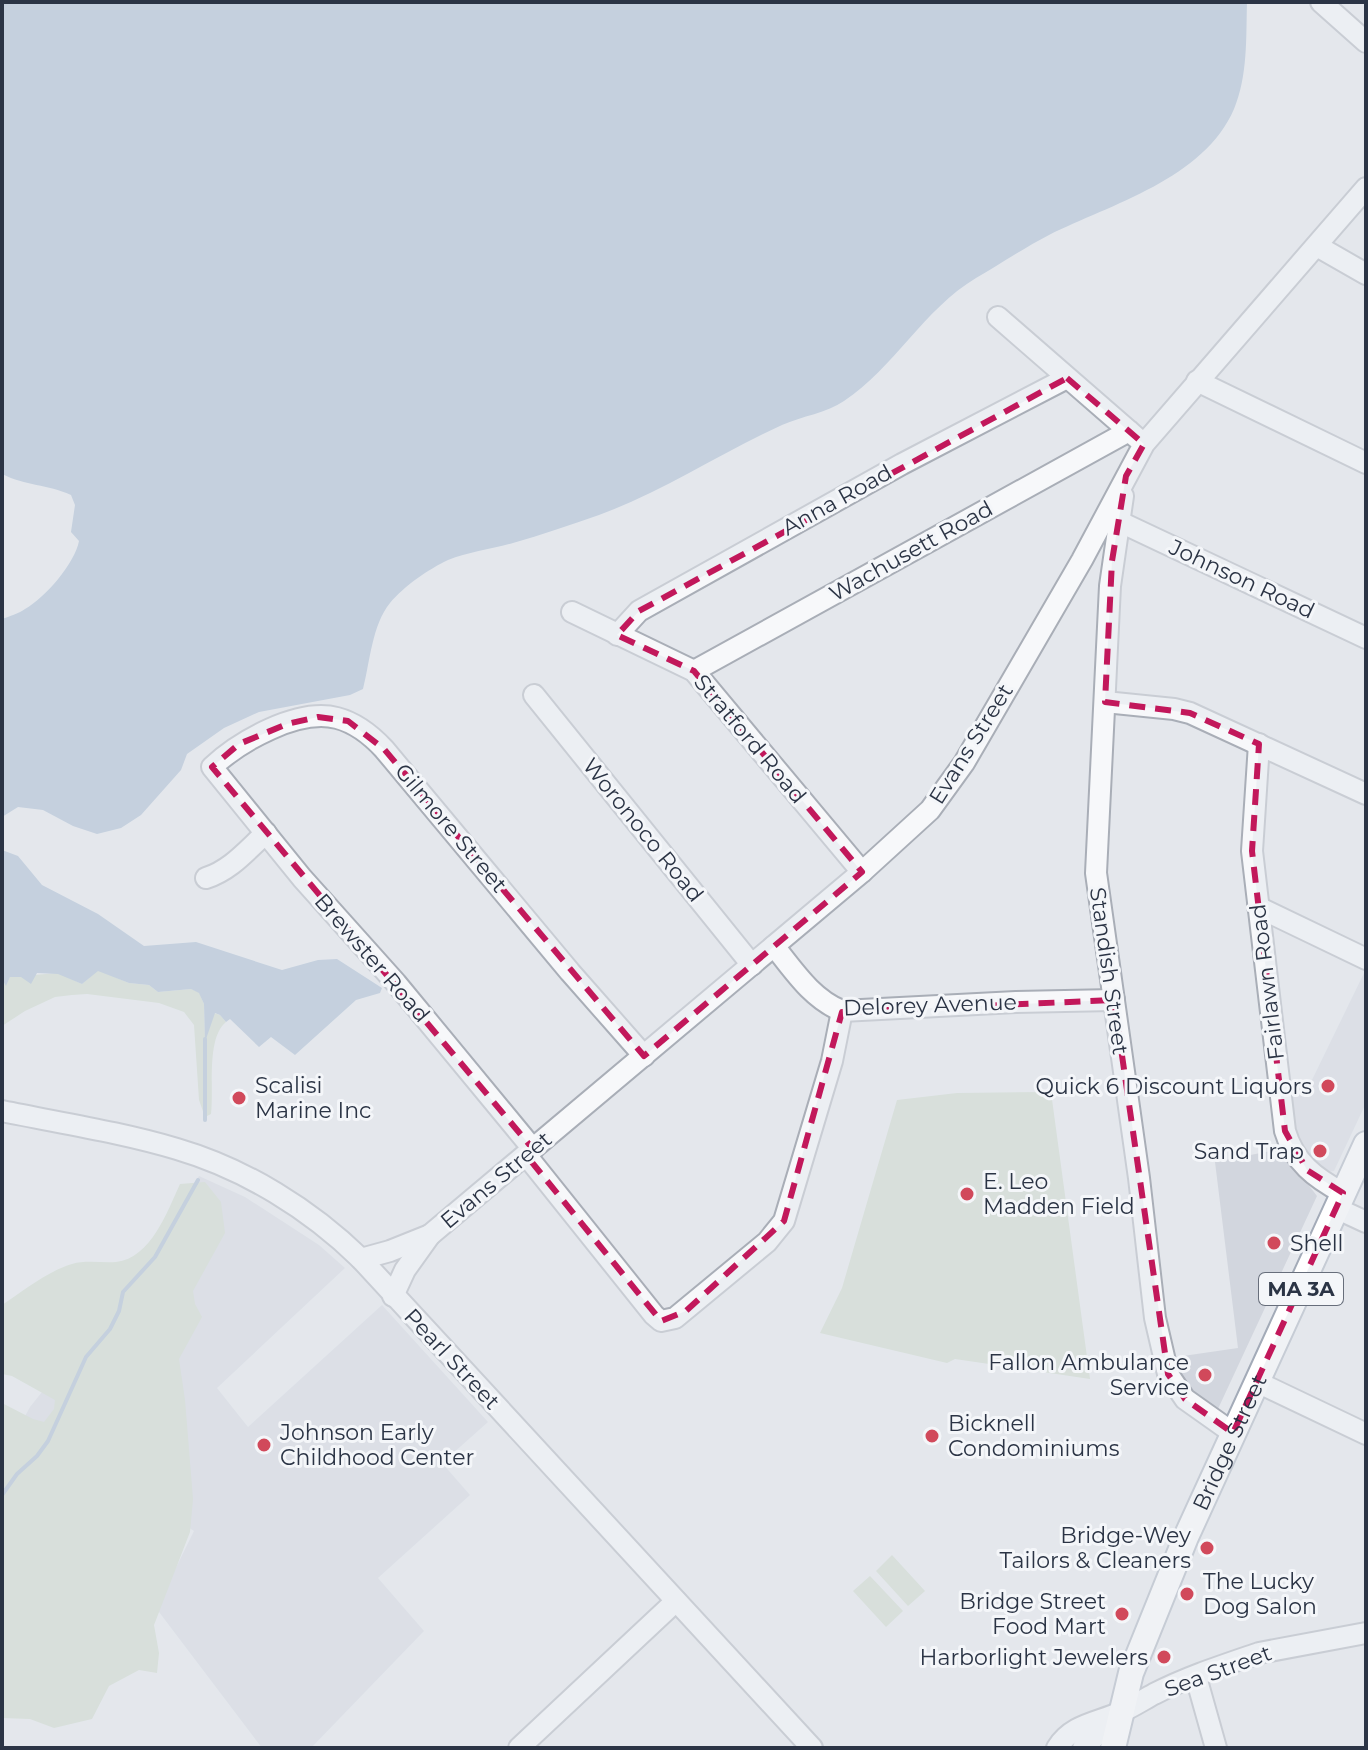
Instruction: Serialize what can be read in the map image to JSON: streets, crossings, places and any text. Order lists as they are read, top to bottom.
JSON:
{
  "streets": {
    "main road": ["MA 3A", "Bridge Street"],
    "street": [
      "Anna Road",
      "Wachusett Road",
      "Johnson Road",
      "Stratford Road",
      "Evans Street",
      "Gilmore Street",
      "Woronoco Road",
      "Brewster Road",
      "Standish Street",
      "Fairlawn Road",
      "Delorey Avenue",
      "Pearl Street",
      "Sea Street"
    ]
  },
  "crossings": [
    ["Anna Road", "Stratford Road"],
    ["Wachusett Road", "Stratford Road"],
    ["Wachusett Road", "Evans Street"],
    ["Johnson Road", "Standish Street"],
    ["Stratford Road", "Evans Street"],
    ["Evans Street", "Gilmore Street"],
    ["Evans Street", "Woronoco Road"],
    ["Evans Street", "Brewster Road"],
    ["Evans Street", "Standish Street"],
    ["Evans Street", "Delorey Avenue"],
    ["Evans Street", "Pearl Street"],
    ["Gilmore Street", "Brewster Road"],
    ["Brewster Road", "Delorey Avenue"],
    ["Standish Street", "Delorey Avenue"],
    ["Standish Street", "Bridge Street"],
    ["Fairlawn Road", "Bridge Street"],
    ["Bridge Street", "Sea Street"]
  ],
  "places": [
    "Quick 6 Discount Liquors",
    "Scalisi Marine Inc",
    "Sand Trap",
    "E. Leo Madden Field",
    "Shell",
    "Fallon Ambulance Service",
    "Bicknell Condominiums",
    "Johnson Early Childhood Center",
    "Bridge-Wey Tailors & Cleaners",
    "The Lucky Dog Salon",
    "Bridge Street Food Mart",
    "Harborlight Jewelers"
  ]
}
